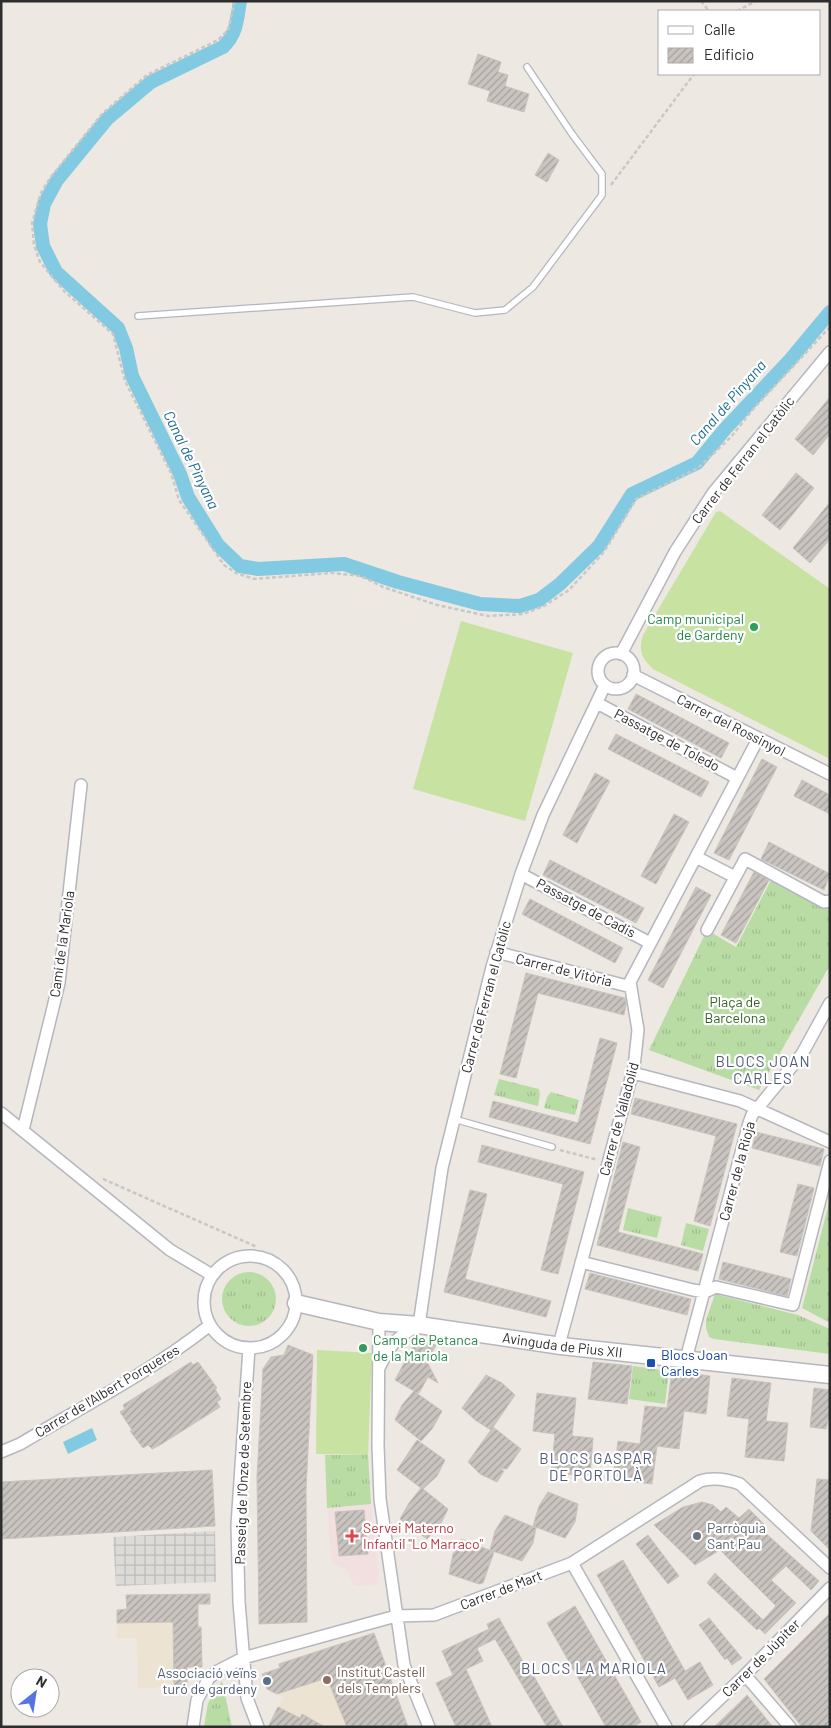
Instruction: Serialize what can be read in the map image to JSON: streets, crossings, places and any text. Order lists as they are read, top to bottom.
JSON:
{
  "streets": {
    "street": [
      "Carrer de Ferran el Catòlic",
      "Carrer del Rossinyol",
      "Passatge de Toledo",
      "Passatge de Cadis",
      "Camí de la Mariola",
      "Carrer de Vitòria",
      "Carrer de Valladolid",
      "Carrer de la Rioja",
      "Avinguda de Pius XII",
      "Carrer de l'Albert Porqueres",
      "Passeig de l'Onze de Setembre",
      "Carrer de Mart",
      "Carrer de Júpiter"
    ]
  },
  "crossings": [
    ["Carrer de Ferran el Catòlic", "Carrer del Rossinyol"],
    ["Carrer de Ferran el Catòlic", "Passatge de Toledo"],
    ["Carrer de Ferran el Catòlic", "Passatge de Cadis"],
    ["Carrer de Ferran el Catòlic", "Carrer de Vitòria"],
    ["Carrer de Ferran el Catòlic", "Avinguda de Pius XII"],
    ["Carrer del Rossinyol", "Carrer de Valladolid"],
    ["Passatge de Toledo", "Carrer de Valladolid"],
    ["Passatge de Cadis", "Carrer de Valladolid"],
    ["Carrer de Vitòria", "Carrer de Valladolid"],
    ["Carrer de Valladolid", "Avinguda de Pius XII"],
    ["Carrer de la Rioja", "Avinguda de Pius XII"],
    ["Avinguda de Pius XII", "Carrer de l'Albert Porqueres"],
    ["Avinguda de Pius XII", "Passeig de l'Onze de Setembre"],
    ["Carrer de l'Albert Porqueres", "Passeig de l'Onze de Setembre"],
    ["Passeig de l'Onze de Setembre", "Carrer de Mart"]
  ],
  "districts": ["BLOCS JOAN CARLES", "BLOCS GASPAR DE PORTOLÀ", "BLOCS LA MARIOLA"],
  "water": ["Canal de Pinyana"],
  "parks": ["Plaça de Barcelona"],
  "places": {
    "other": [
      "Camp municipal de Gardeny",
      "Camp de Petanca de la Mariola",
      "Parròquia Sant Pau",
      "Institut Castell dels Templers",
      "Associació veïns turó de gardeny"
    ],
    "transit": ["Blocs Joan Carles"],
    "health": ["Servei Materno Infantil \"Lo Marraco\""]
  },
  "legend": ["Calle", "Edificio"],
  "north": "top right"
}
